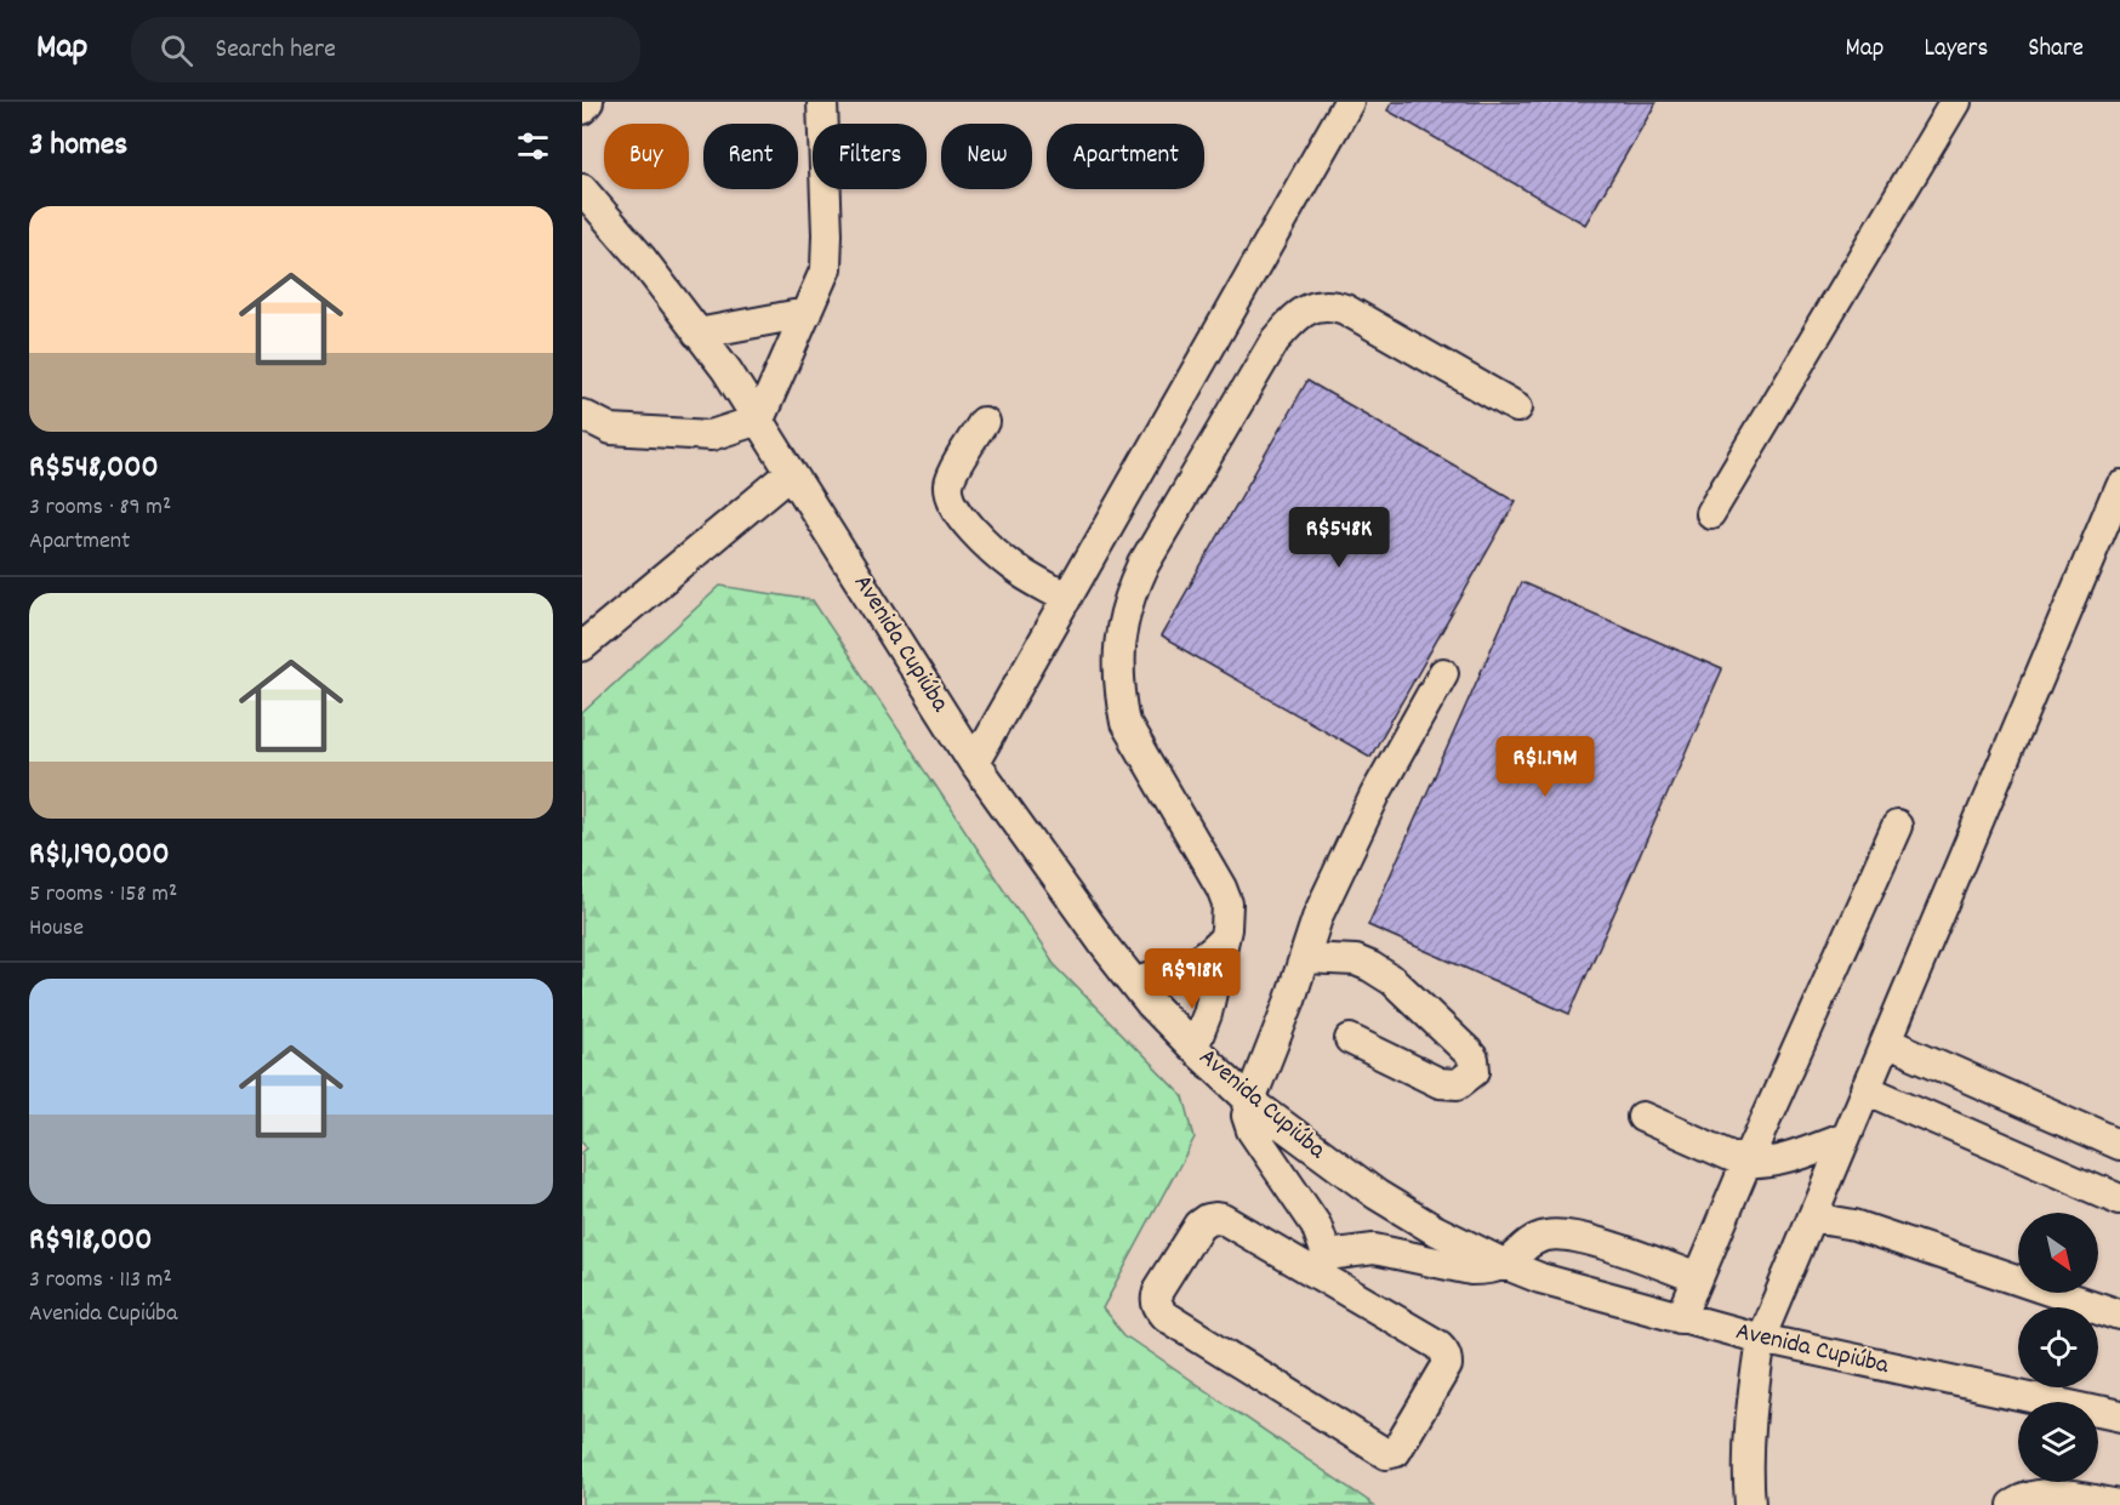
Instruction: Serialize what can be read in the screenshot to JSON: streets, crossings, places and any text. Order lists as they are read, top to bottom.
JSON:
{
  "streets": {
    "street": ["Avenida Cupiúba"]
  },
  "north": "bottom right",
  "page": {
    "header": "Map",
    "search": "Search here",
    "nav": ["Map", "Layers", "Share"],
    "heading": "3 homes",
    "chip": [
      "Buy",
      "Rent",
      "Filters",
      "New",
      "Apartment"
    ],
    "list": [
      {
        "name": "R$548,000",
        "note": "3 rooms · 89 m² · Apartment"
      },
      {
        "name": "R$1,190,000",
        "note": "5 rooms · 158 m² · House"
      },
      {
        "name": "R$918,000",
        "note": "3 rooms · 113 m² · Avenida Cupiúba"
      }
    ],
    "price": ["R$548K", "R$1.19M", "R$918K"]
  }
}
